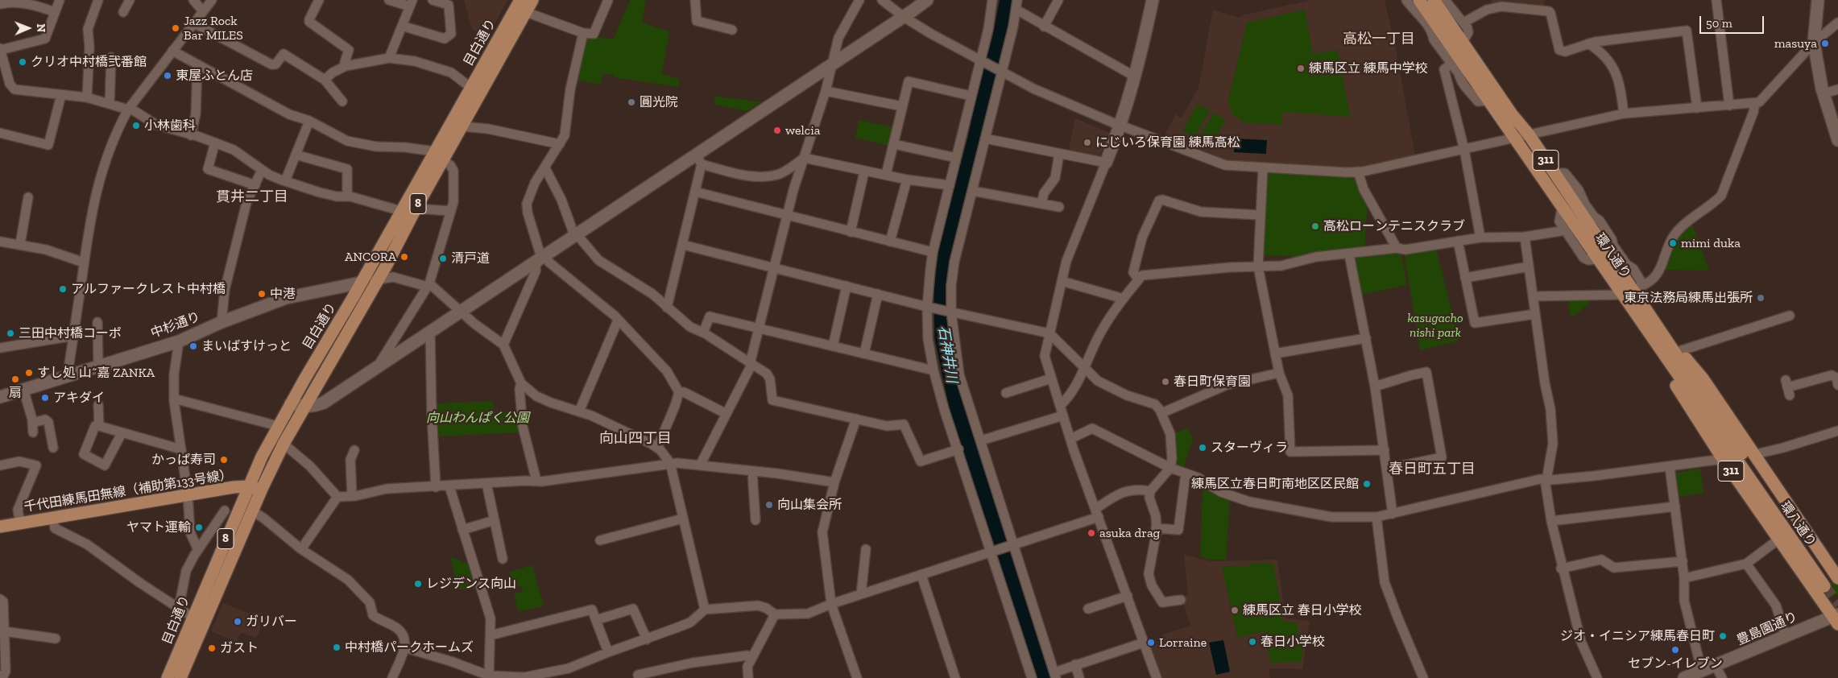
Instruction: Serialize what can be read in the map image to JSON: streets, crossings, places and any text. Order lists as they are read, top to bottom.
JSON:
{
  "streets": {
    "main road": [
      "目白通り",
      "311",
      "8",
      "環八通り",
      "千代田練馬田無線（補助第133号線）"
    ],
    "street": ["中杉通り", "豊島園通り"]
  },
  "crossings": [
    ["目白通り", "中杉通り"],
    ["目白通り", "千代田練馬田無線（補助第133号線）"],
    ["311", "環八通り"],
    ["311", "豊島園通り"]
  ],
  "districts": [
    "高松一丁目",
    "貫井二丁目",
    "向山四丁目",
    "春日町五丁目"
  ],
  "water": ["石神井川"],
  "parks": ["kasugacho nishi park", "向山わんぱく公園"],
  "places": [
    "Jazz Rock Bar MILES",
    "masuya",
    "クリオ中村橋弐番館",
    "練馬区立 練馬中学校",
    "東屋ふとん店",
    "圓光院",
    "小林歯科",
    "welcia",
    "にじいろ保育園 練馬高松",
    "高松ローンテニスクラブ",
    "mimi duka",
    "ANCORA",
    "清戸道",
    "アルファークレスト中村橋",
    "中港",
    "東京法務局練馬出張所",
    "三田中村橋コーポ",
    "まいばすけっと",
    "すし処 山˝嘉 ZANKA",
    "扇",
    "春日町保育園",
    "アキダイ",
    "スターヴィラ",
    "かっぱ寿司",
    "練馬区立春日町南地区区民館",
    "向山集会所",
    "ヤマト運輸",
    "asuka drag",
    "レジデンス向山",
    "練馬区立 春日小学校",
    "ガリバー",
    "ジオ・イニシア練馬春日町",
    "春日小学校",
    "Lorraine",
    "中村橋パークホームズ",
    "ガスト",
    "セブン-イレブン"
  ],
  "scale_bar": "50 m",
  "north": "right"
}
